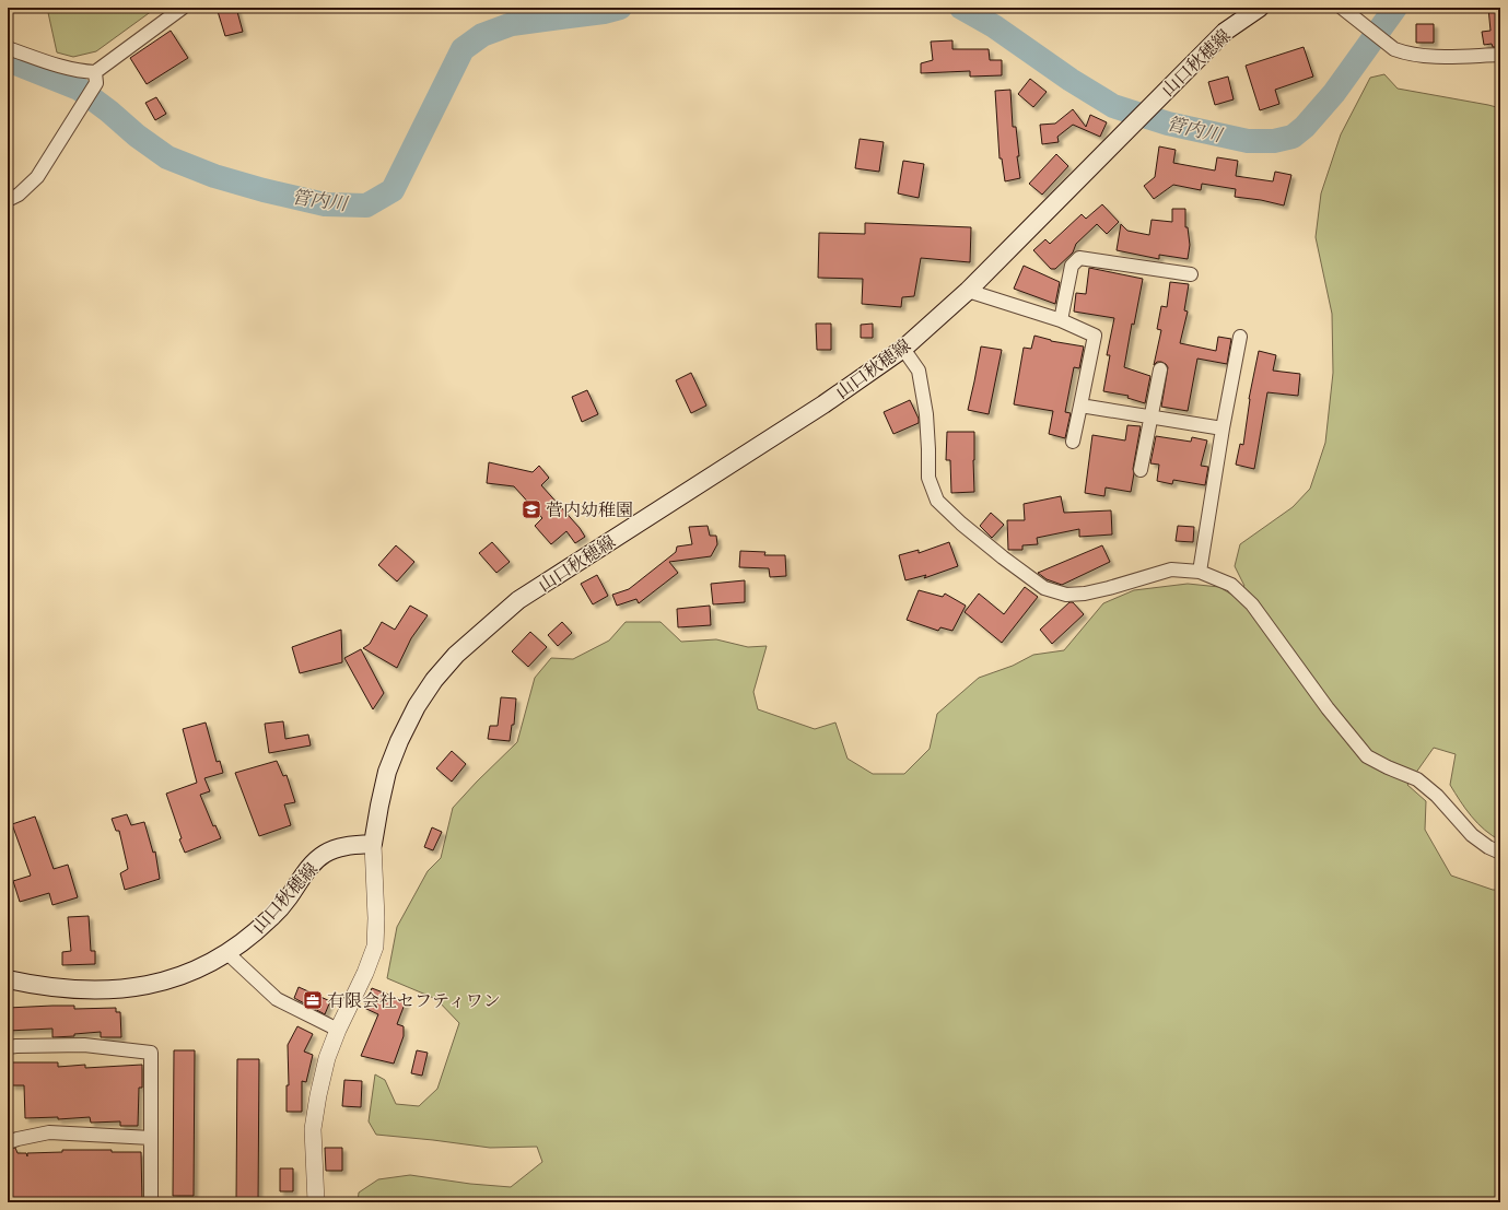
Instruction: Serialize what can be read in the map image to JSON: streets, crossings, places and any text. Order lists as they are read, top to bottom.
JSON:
{
  "streets": {
    "main road": ["山口秋穂線"]
  },
  "water": ["管内川"],
  "places": {
    "school or university": ["菅内幼稚園"],
    "office": ["有限会社セフティワン"]
  }
}
